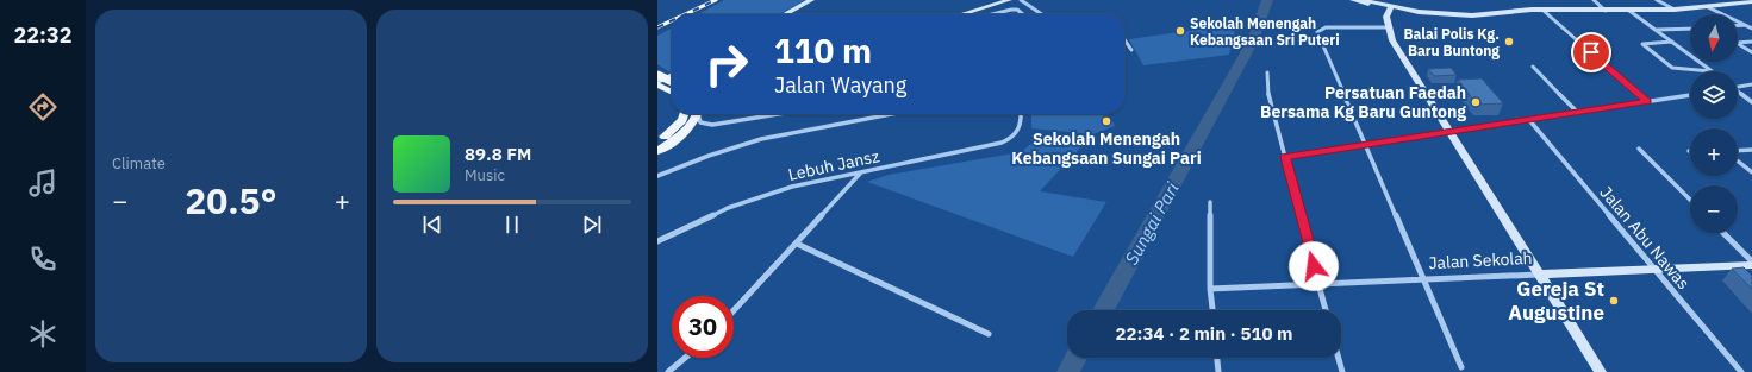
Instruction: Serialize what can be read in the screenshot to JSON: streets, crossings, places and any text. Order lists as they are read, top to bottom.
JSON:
{
  "streets": {
    "main road": ["Jalan Sekolah"],
    "street": ["Lebuh Jansz", "Jalan Abu Nawas"]
  },
  "crossings": [
    ["Jalan Abu Nawas", "Jalan Sekolah"]
  ],
  "water": ["Sungai Pari"],
  "places": [
    "Sekolah Menengah Kebangsaan Sri Puteri",
    "Balai Polis Kg. Baru Buntong",
    "Persatuan Faedah Bersama Kg Baru Guntong",
    "Sekolah Menengah Kebangsaan Sungai Pari",
    "Gereja St Augustine"
  ],
  "north": "bottom",
  "page": {
    "tabs": "22:32",
    "tile": "Climate",
    "map_buttons": ["+", "−"],
    "turn": ["110 m", "Jalan Wayang"],
    "song": ["89.8 FM", "Music"],
    "heat": ["−", "20.5°", "+"],
    "limit": "30",
    "trip": "22:34 · 2 min · 510 m"
  }
}
